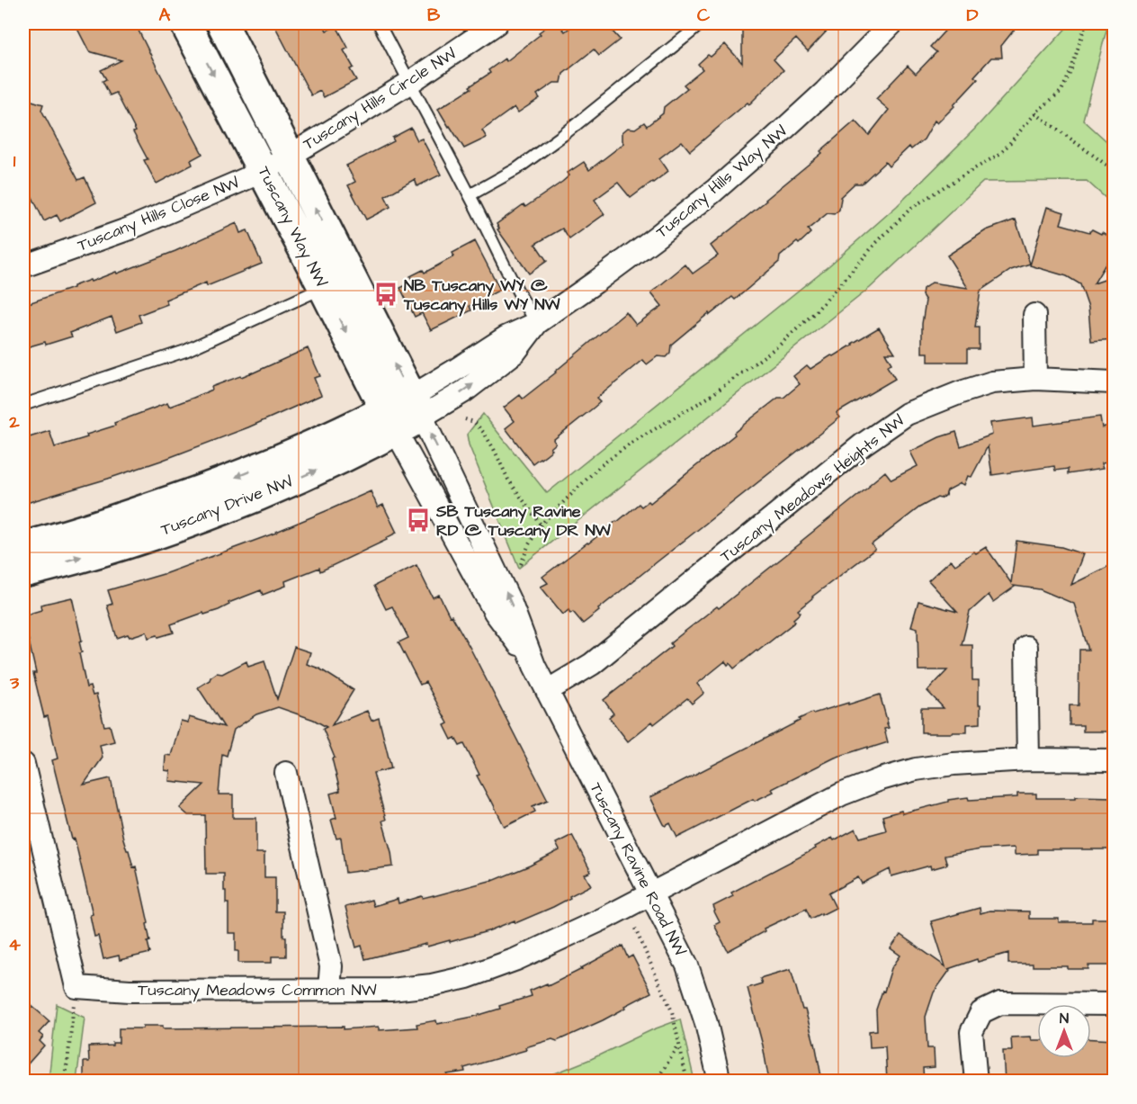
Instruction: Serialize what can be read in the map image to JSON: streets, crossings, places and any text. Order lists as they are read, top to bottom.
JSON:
{
  "streets": {
    "street": [
      "Tuscany Hills Circle NW",
      "Tuscany Hills Way NW",
      "Tuscany Hills Close NW",
      "Tuscany Way NW",
      "Tuscany Meadows Heights NW",
      "Tuscany Drive NW",
      "Tuscany Ravine Road NW",
      "Tuscany Meadows Common NW"
    ]
  },
  "crossings": [
    ["Tuscany Hills Circle NW", "Tuscany Hills Close NW"],
    ["Tuscany Hills Circle NW", "Tuscany Way NW"],
    ["Tuscany Hills Way NW", "Tuscany Way NW"],
    ["Tuscany Hills Way NW", "Tuscany Drive NW"],
    ["Tuscany Hills Way NW", "Tuscany Ravine Road NW"],
    ["Tuscany Hills Close NW", "Tuscany Way NW"],
    ["Tuscany Way NW", "Tuscany Drive NW"],
    ["Tuscany Way NW", "Tuscany Ravine Road NW"],
    ["Tuscany Meadows Heights NW", "Tuscany Ravine Road NW"],
    ["Tuscany Drive NW", "Tuscany Ravine Road NW"],
    ["Tuscany Ravine Road NW", "Tuscany Meadows Common NW"]
  ],
  "places": {
    "bus stop": ["NB Tuscany WY @ Tuscany Hills WY NW", "SB Tuscany Ravine RD @ Tuscany DR NW"]
  },
  "north": "top",
  "grid": {
    "columns": [
      "A",
      "B",
      "C",
      "D"
    ],
    "rows": [
      "1",
      "2",
      "3",
      "4"
    ]
  }
}
